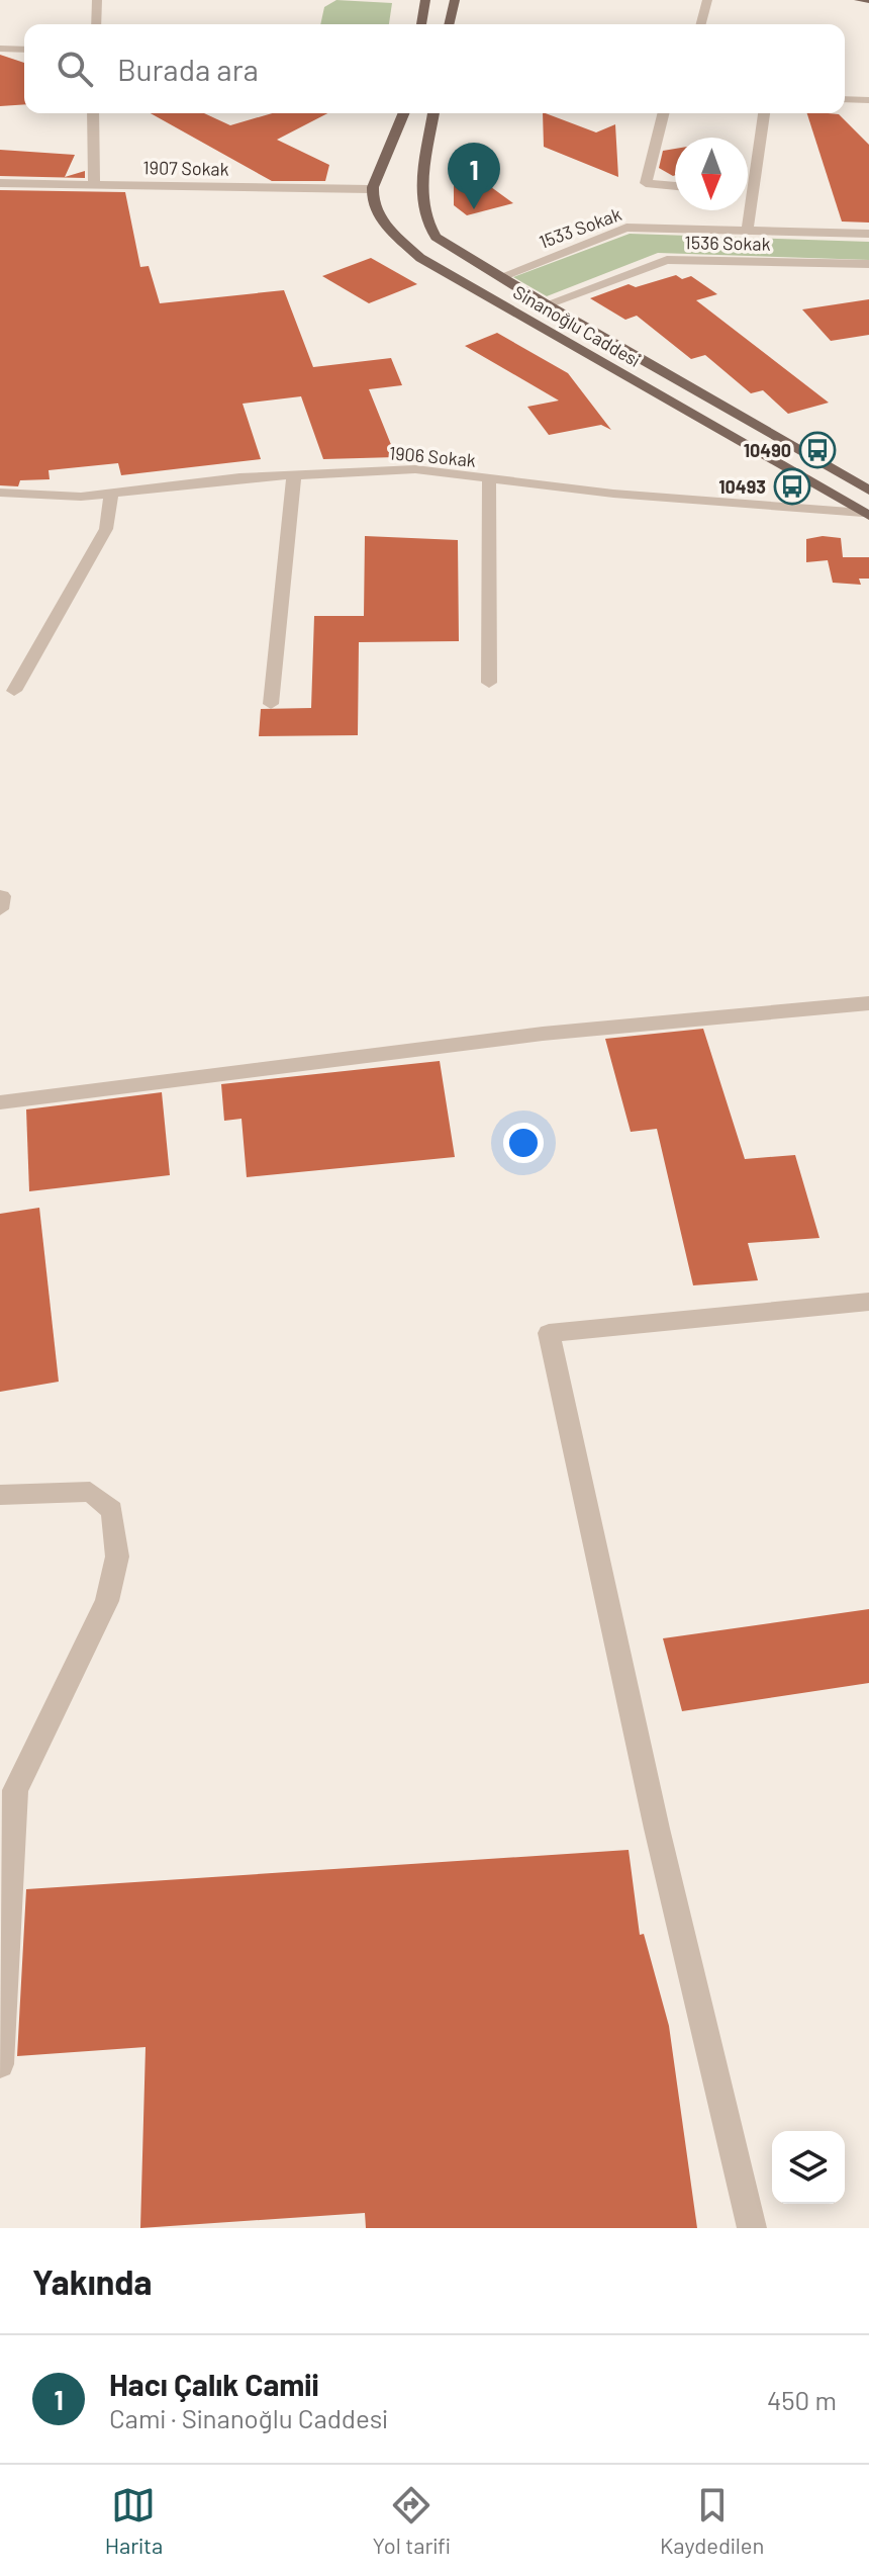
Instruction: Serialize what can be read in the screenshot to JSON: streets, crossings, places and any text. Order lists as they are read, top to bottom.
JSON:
{
  "streets": {
    "main road": ["Si̇nanoğlu Caddesi"],
    "street": [
      "1907 Sokak",
      "1533 Sokak",
      "1536 Sokak",
      "1906 Sokak"
    ]
  },
  "crossings": [
    ["1907 Sokak", "Si̇nanoğlu Caddesi"],
    ["1533 Sokak", "Si̇nanoğlu Caddesi"],
    ["1536 Sokak", "Si̇nanoğlu Caddesi"],
    ["Si̇nanoğlu Caddesi", "1906 Sokak"]
  ],
  "places": {
    "bus stop": ["10490", "10493"]
  },
  "north": "bottom",
  "page": {
    "search": "Burada ara",
    "pins": "1",
    "heading": "Yakında",
    "list": [
      {
        "mark": "1",
        "name": "Hacı Çalık Camii",
        "note": "Cami · Si̇nanoğlu Caddesi",
        "value": "450 m"
      }
    ],
    "nav": ["Harita", "Yol tarifi", "Kaydedilen"]
  }
}
